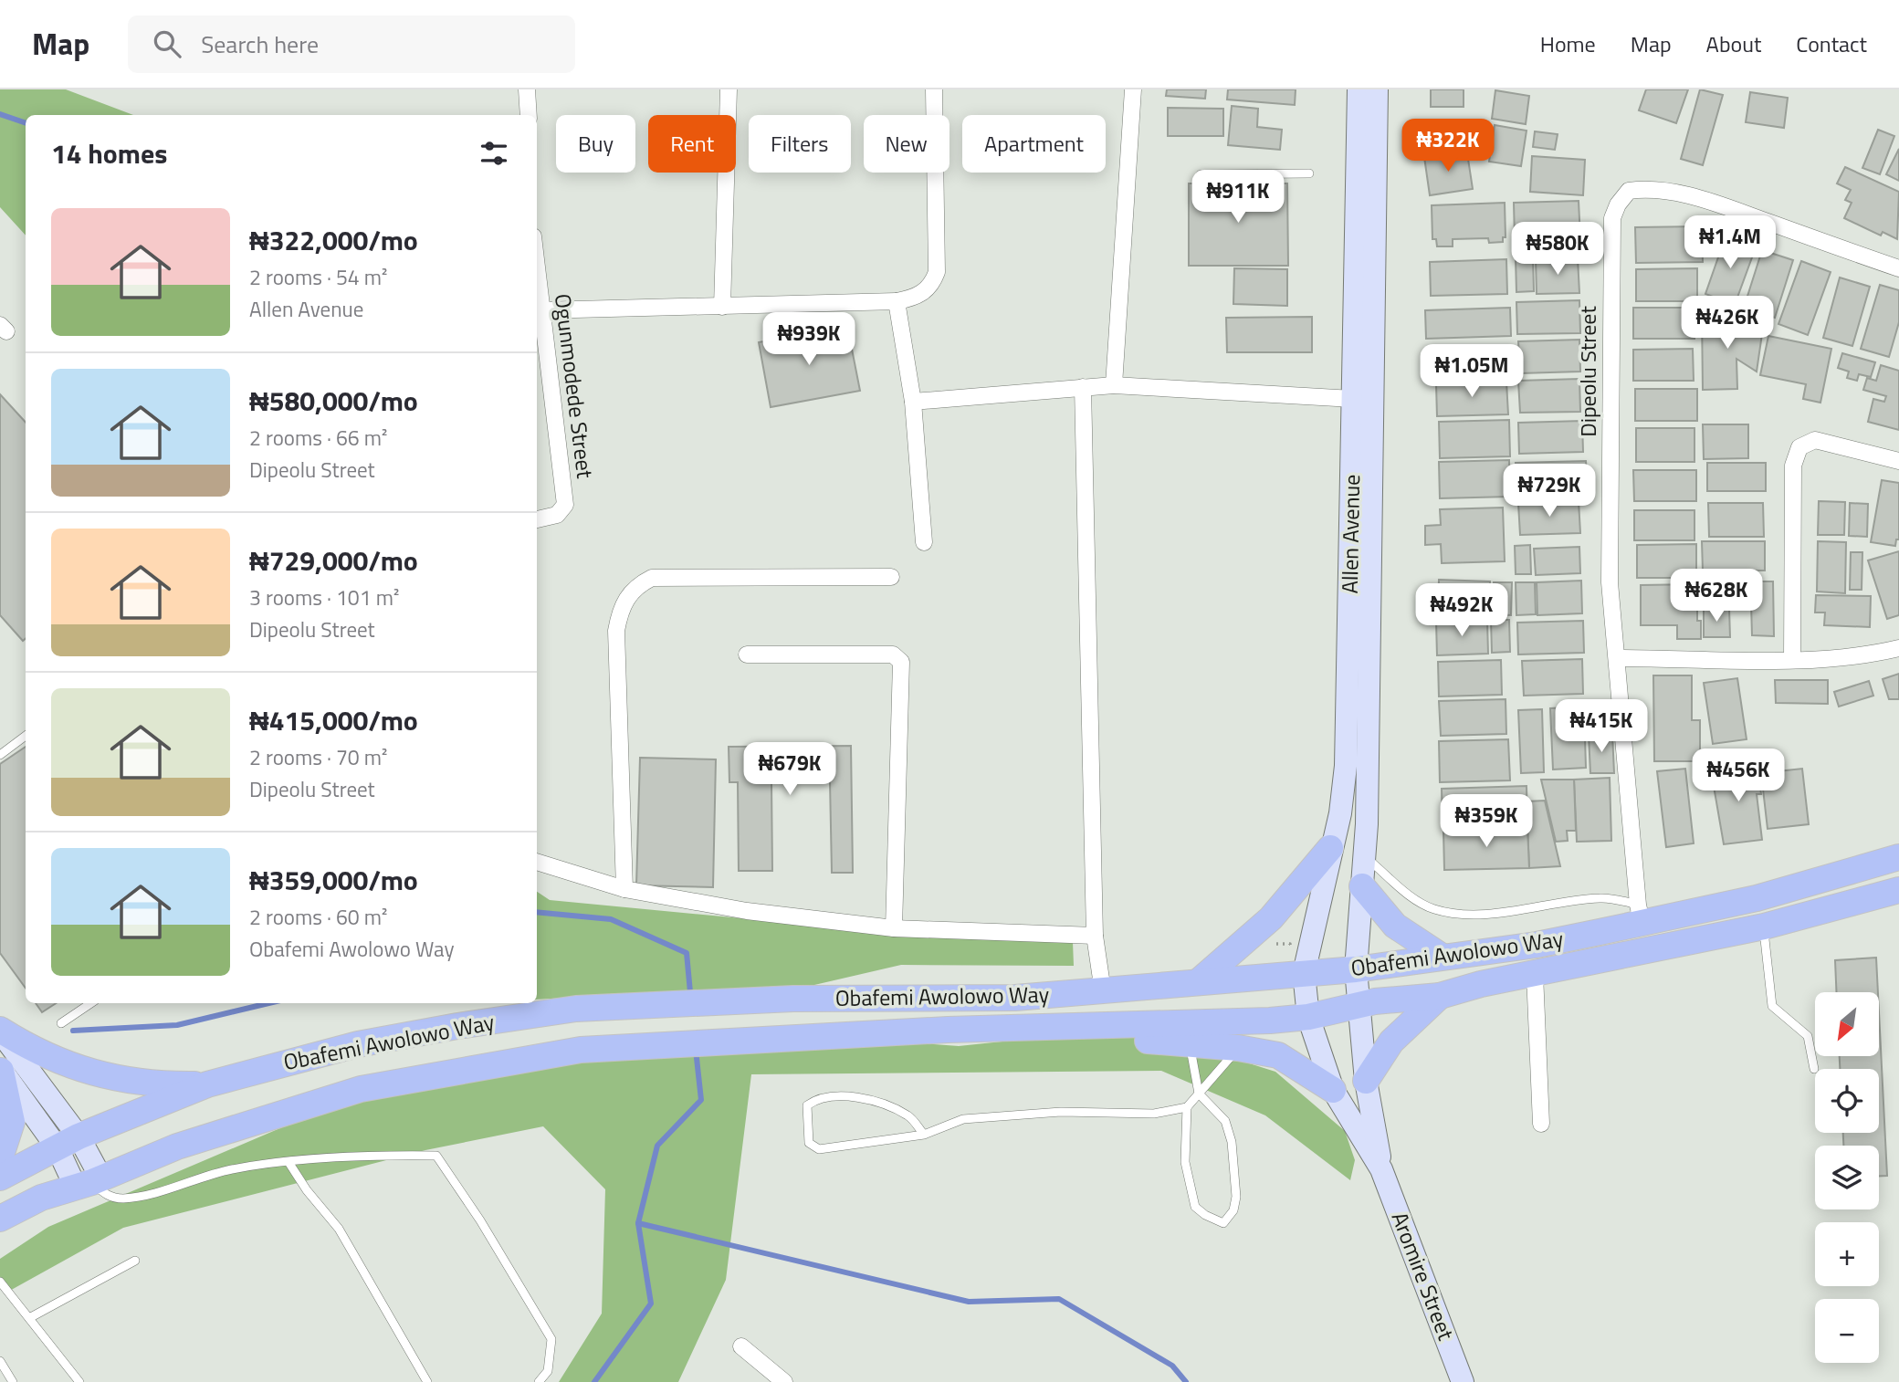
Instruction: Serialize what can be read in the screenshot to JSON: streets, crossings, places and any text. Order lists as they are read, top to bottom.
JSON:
{
  "streets": {
    "main road": ["Allen Avenue", "Obafemi Awolowo Way", "Aromire Street"],
    "street": ["Dipeolu Street", "Ogunmodede Street"]
  },
  "crossings": [
    ["Dipeolu Street", "Obafemi Awolowo Way"],
    ["Allen Avenue", "Obafemi Awolowo Way"],
    ["Allen Avenue", "Aromire Street"],
    ["Obafemi Awolowo Way", "Aromire Street"]
  ],
  "north": "bottom left",
  "page": {
    "header": "Map",
    "search": "Search here",
    "nav": [
      "Home",
      "Map",
      "About",
      "Contact"
    ],
    "chip": [
      "Buy",
      "Rent",
      "Filters",
      "New",
      "Apartment"
    ],
    "heading": "14 homes",
    "price": [
      "₦322K",
      "₦911K",
      "₦1.4M",
      "₦580K",
      "₦426K",
      "₦939K",
      "₦1.05M",
      "₦729K",
      "₦628K",
      "₦492K",
      "₦415K",
      "₦679K",
      "₦456K",
      "₦359K"
    ],
    "list": [
      {
        "name": "₦322,000/mo",
        "note": "2 rooms · 54 m² · Allen Avenue"
      },
      {
        "name": "₦580,000/mo",
        "note": "2 rooms · 66 m² · Dipeolu Street"
      },
      {
        "name": "₦729,000/mo",
        "note": "3 rooms · 101 m² · Dipeolu Street"
      },
      {
        "name": "₦415,000/mo",
        "note": "2 rooms · 70 m² · Dipeolu Street"
      },
      {
        "name": "₦359,000/mo",
        "note": "2 rooms · 60 m² · Obafemi Awolowo Way"
      }
    ],
    "map_buttons": ["+", "−"]
  }
}
